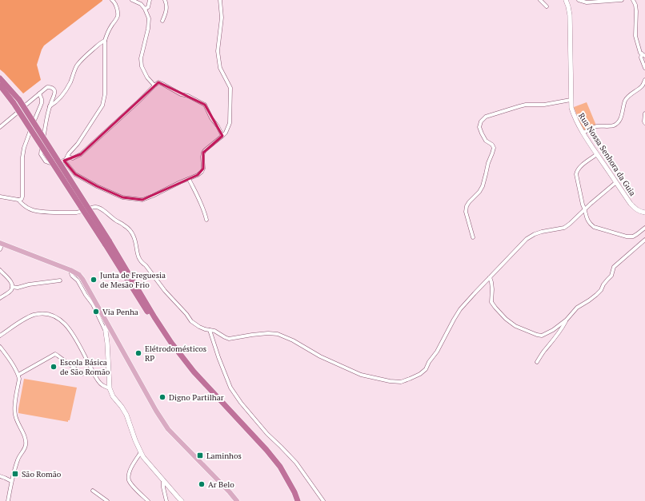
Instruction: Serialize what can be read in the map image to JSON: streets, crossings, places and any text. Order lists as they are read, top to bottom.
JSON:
{
  "streets": {
    "main road": ["Rua Nossa Senhora da Guia"]
  },
  "places": {
    "other": [
      "Junta de Freguesia de Mesão Frio",
      "Via Penha",
      "Elétrodomésticos RP",
      "Escola Básica de São Romão",
      "Digno Partilhar",
      "Ar Belo"
    ],
    "transit": ["Laminhos", "São Romão"]
  }
}
